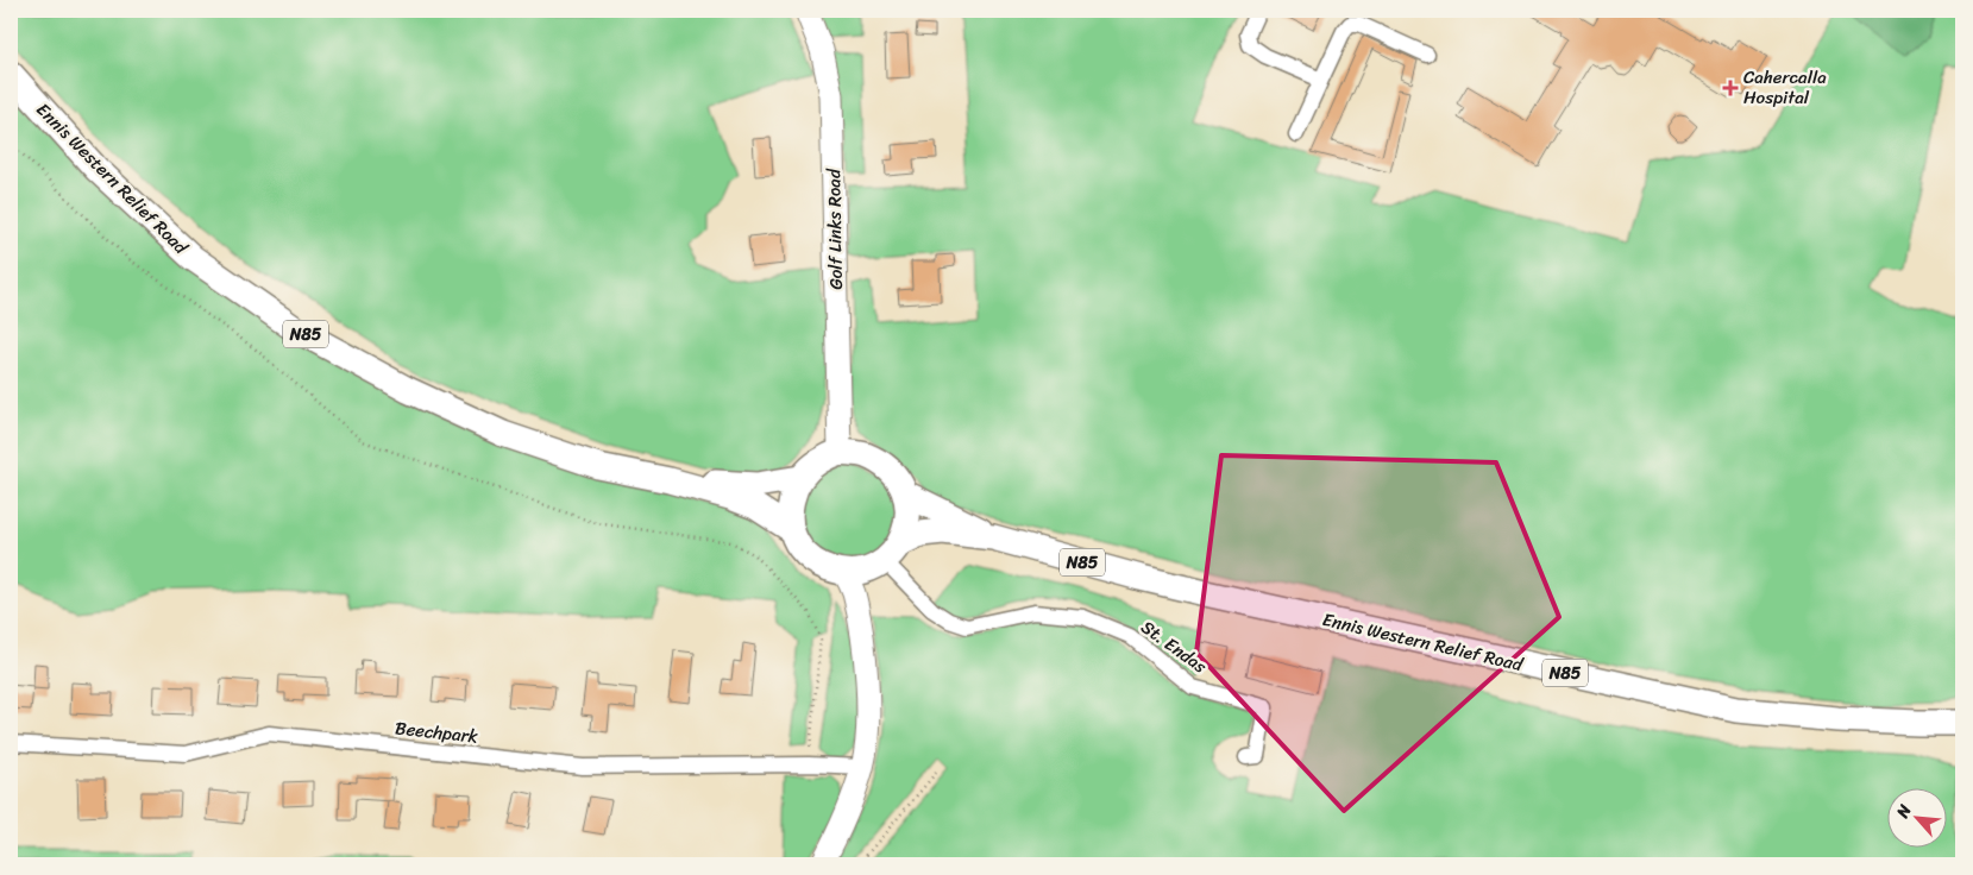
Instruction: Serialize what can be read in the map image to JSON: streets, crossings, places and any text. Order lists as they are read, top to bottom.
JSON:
{
  "streets": {
    "main road": ["Ennis Western Relief Road", "Golf Links Road", "N85"],
    "street": ["St. Endas", "Beechpark"]
  },
  "crossings": [
    ["Ennis Western Relief Road", "Golf Links Road"],
    ["Ennis Western Relief Road", "N85"],
    ["Ennis Western Relief Road", "St. Endas"],
    ["Golf Links Road", "N85"],
    ["Golf Links Road", "St. Endas"],
    ["N85", "St. Endas"]
  ],
  "places": {
    "health": ["Cahercalla Hospital"]
  },
  "north": "top left"
}
